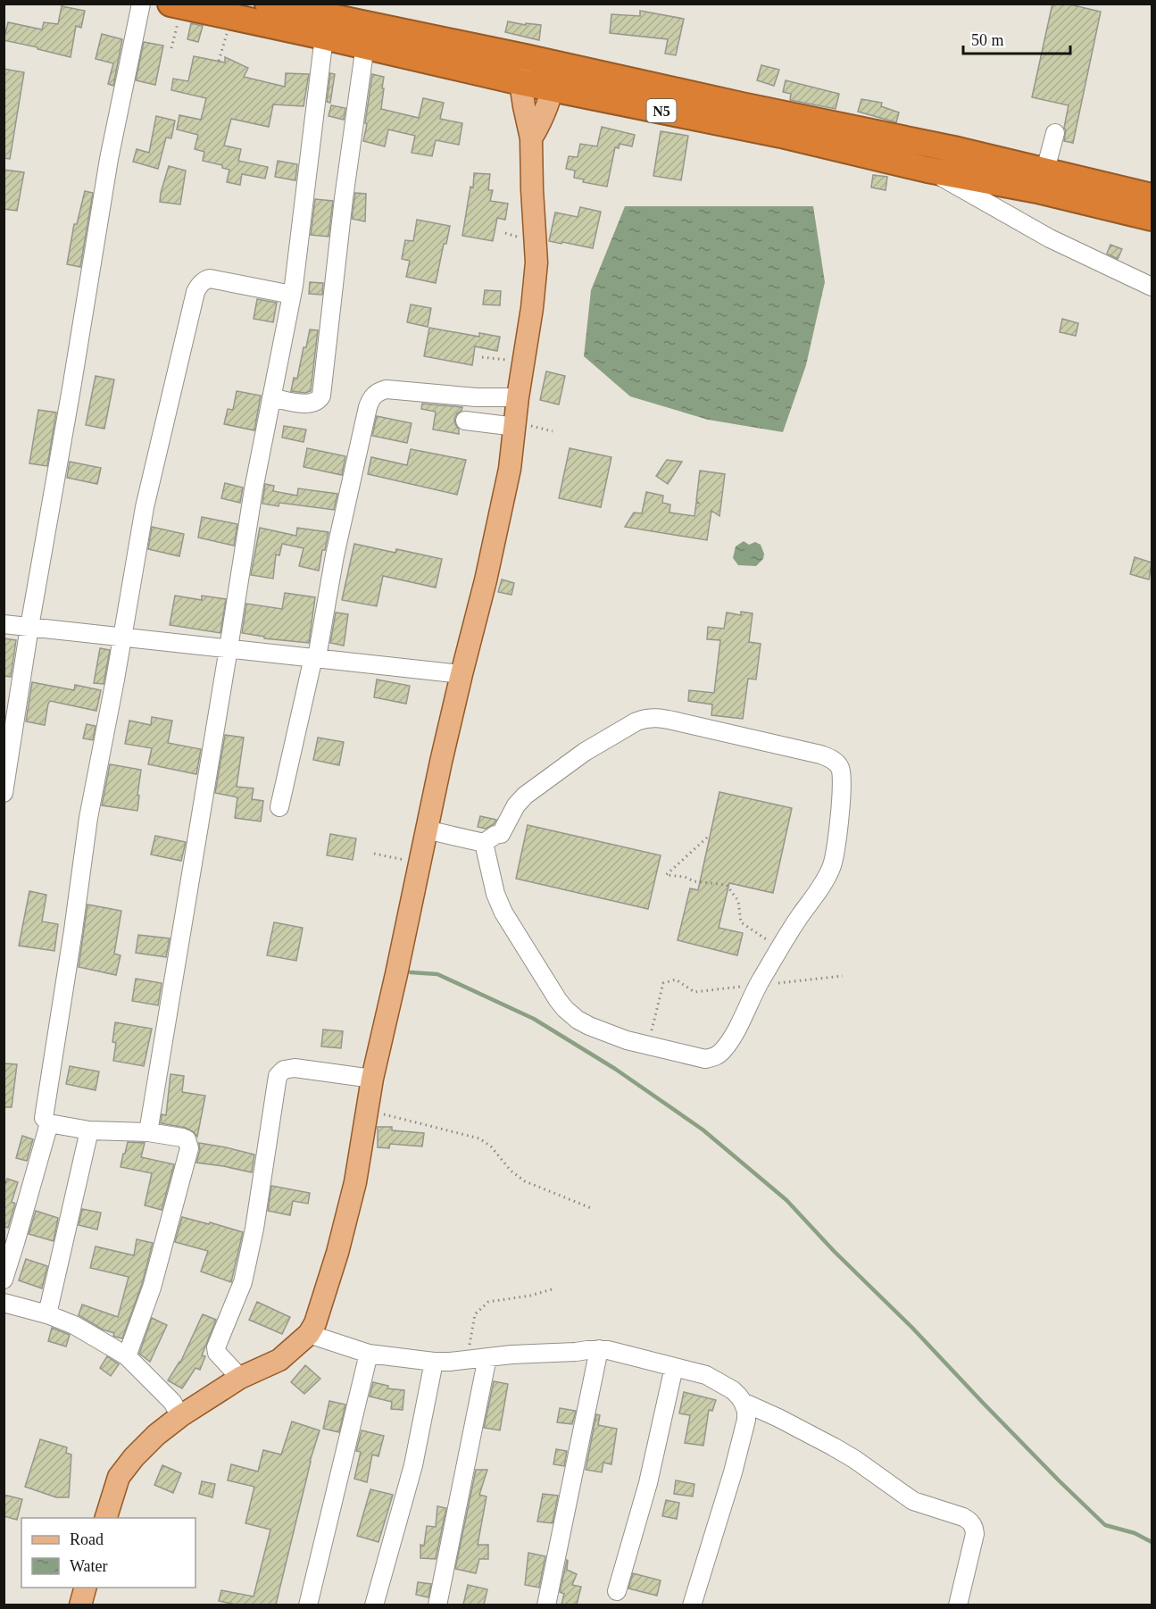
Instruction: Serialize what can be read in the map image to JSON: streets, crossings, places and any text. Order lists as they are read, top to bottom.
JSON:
{
  "streets": {
    "highway": ["N5"]
  },
  "legend": ["Road", "Water"],
  "scale_bar": "50 m"
}
